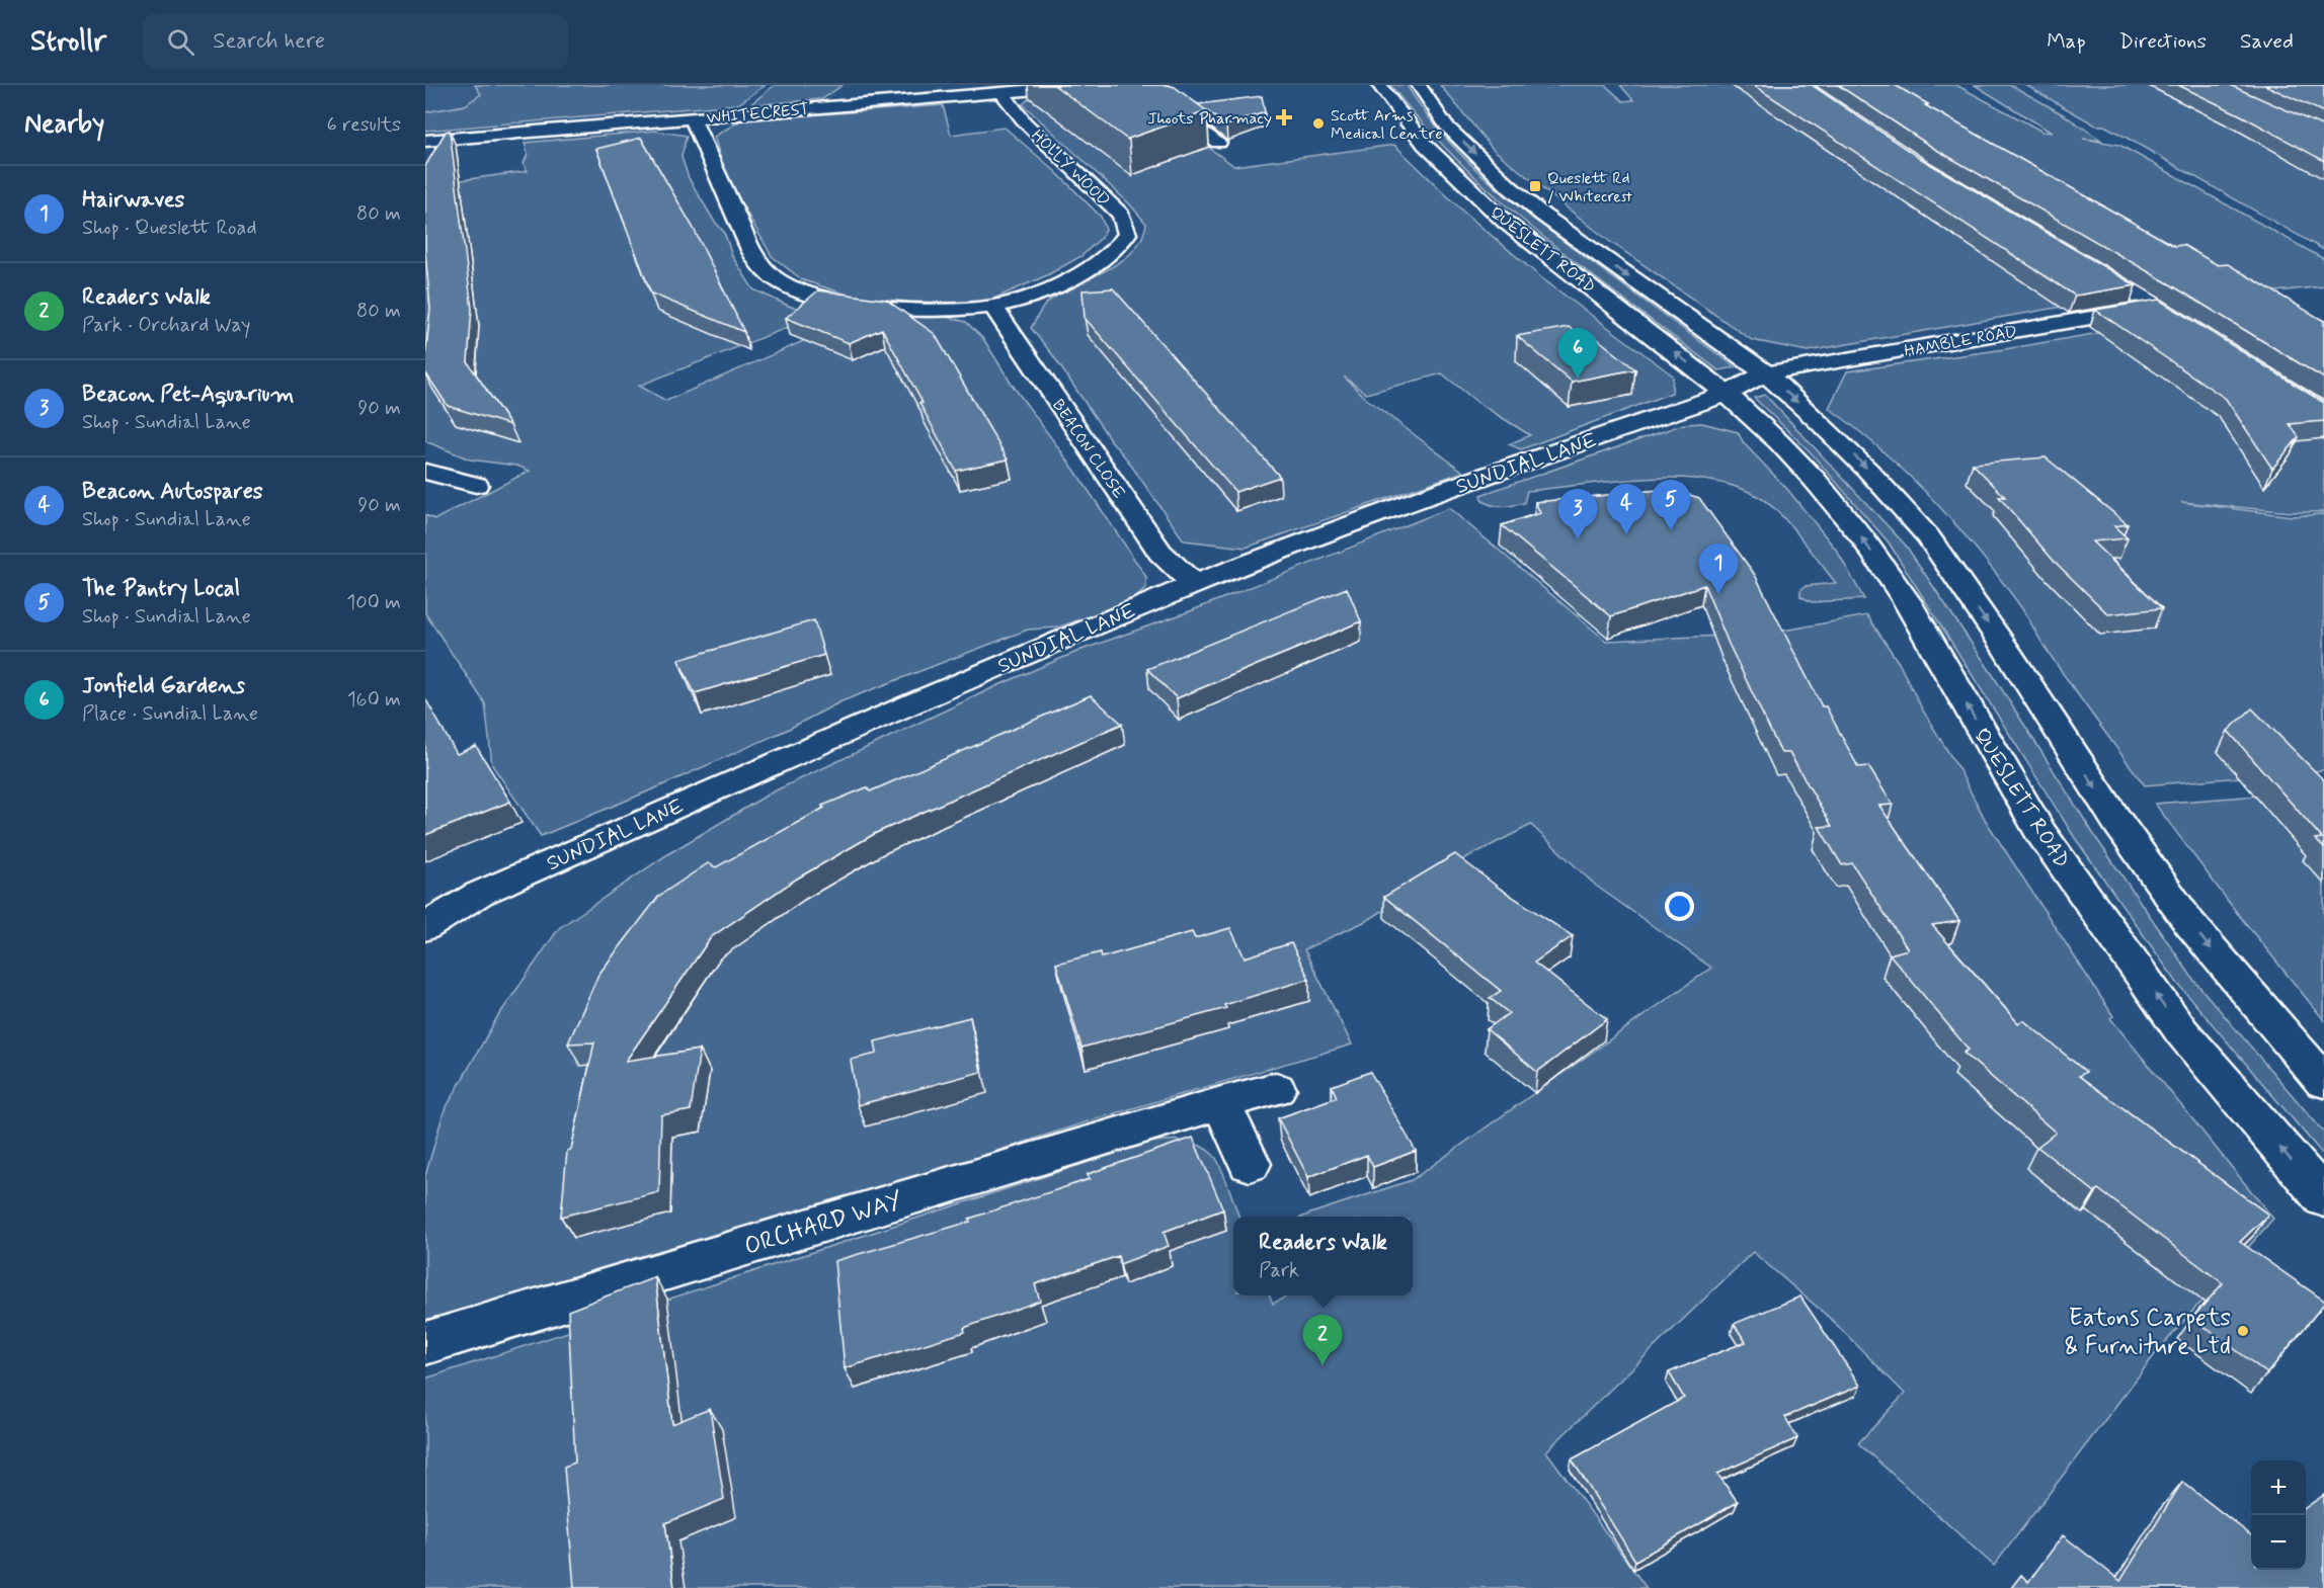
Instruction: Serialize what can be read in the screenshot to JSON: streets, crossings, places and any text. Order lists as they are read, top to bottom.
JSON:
{
  "streets": {
    "main road": [
      "WHITECREST",
      "HOLLY WOOD",
      "QUESLETT ROAD",
      "HAMBLE ROAD",
      "BEACON CLOSE",
      "SUNDIAL LANE",
      "ORCHARD WAY"
    ]
  },
  "crossings": [
    ["WHITECREST", "HOLLY WOOD"],
    ["HOLLY WOOD", "BEACON CLOSE"],
    ["QUESLETT ROAD", "HAMBLE ROAD"],
    ["QUESLETT ROAD", "SUNDIAL LANE"],
    ["BEACON CLOSE", "SUNDIAL LANE"]
  ],
  "places": {
    "health": ["Jhoots Pharmacy"],
    "other": ["Scott Arms Medical Centre", "Eatons Carpets & Furniture Ltd"],
    "transit": ["Queslett Rd / Whitecrest"]
  },
  "page": {
    "header": "Strollr",
    "search": "Search here",
    "nav": ["Map", "Directions", "Saved"],
    "heading": ["Nearby", "6 results"],
    "list": [
      {
        "mark": "1",
        "name": "Hairwaves",
        "note": "Shop · Queslett Road",
        "value": "80 m"
      },
      {
        "mark": "2",
        "name": "Readers Walk",
        "note": "Park · Orchard Way",
        "value": "80 m"
      },
      {
        "mark": "3",
        "name": "Beacon Pet-Aquarium",
        "note": "Shop · Sundial Lane",
        "value": "90 m"
      },
      {
        "mark": "4",
        "name": "Beacon Autospares",
        "note": "Shop · Sundial Lane",
        "value": "90 m"
      },
      {
        "mark": "5",
        "name": "The Pantry Local",
        "note": "Shop · Sundial Lane",
        "value": "100 m"
      },
      {
        "mark": "6",
        "name": "Jonfield Gardens",
        "note": "Place · Sundial Lane",
        "value": "160 m"
      }
    ],
    "pins": [
      "6",
      "5",
      "4",
      "3",
      "1",
      "2"
    ],
    "popup": ["Readers Walk", "Park"],
    "map_buttons": ["+", "−"]
  }
}
